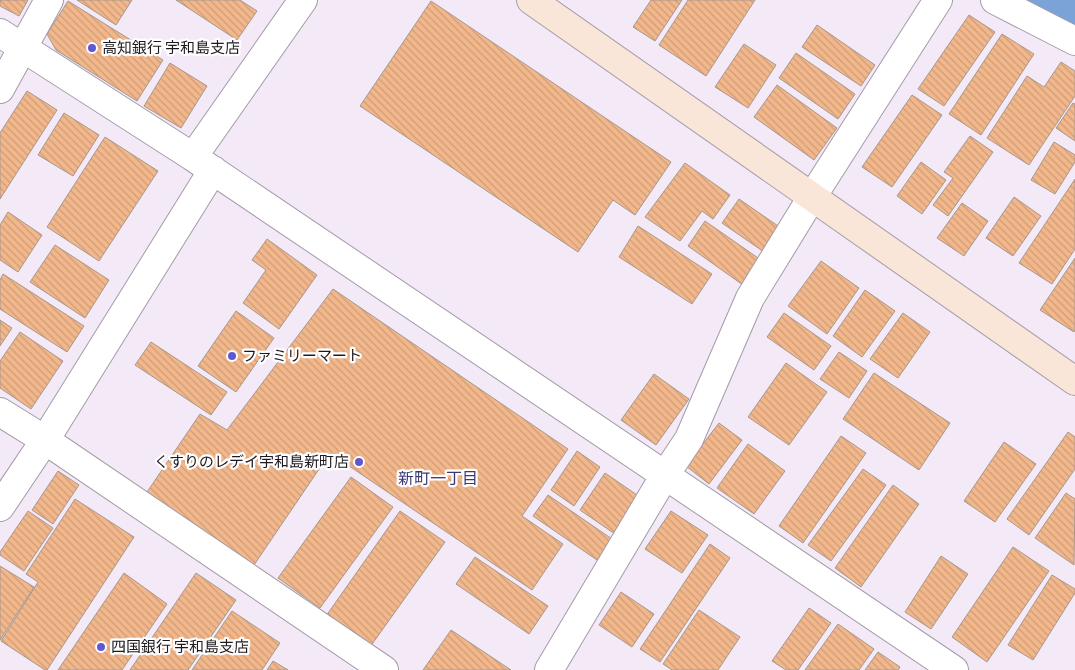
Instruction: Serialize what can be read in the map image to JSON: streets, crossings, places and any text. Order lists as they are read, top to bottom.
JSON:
{
  "districts": ["新町一丁目"],
  "places": [
    "高知銀行 宇和島支店",
    "ファミリーマート",
    "くすりのレデイ宇和島新町店",
    "四国銀行 宇和島支店"
  ]
}
